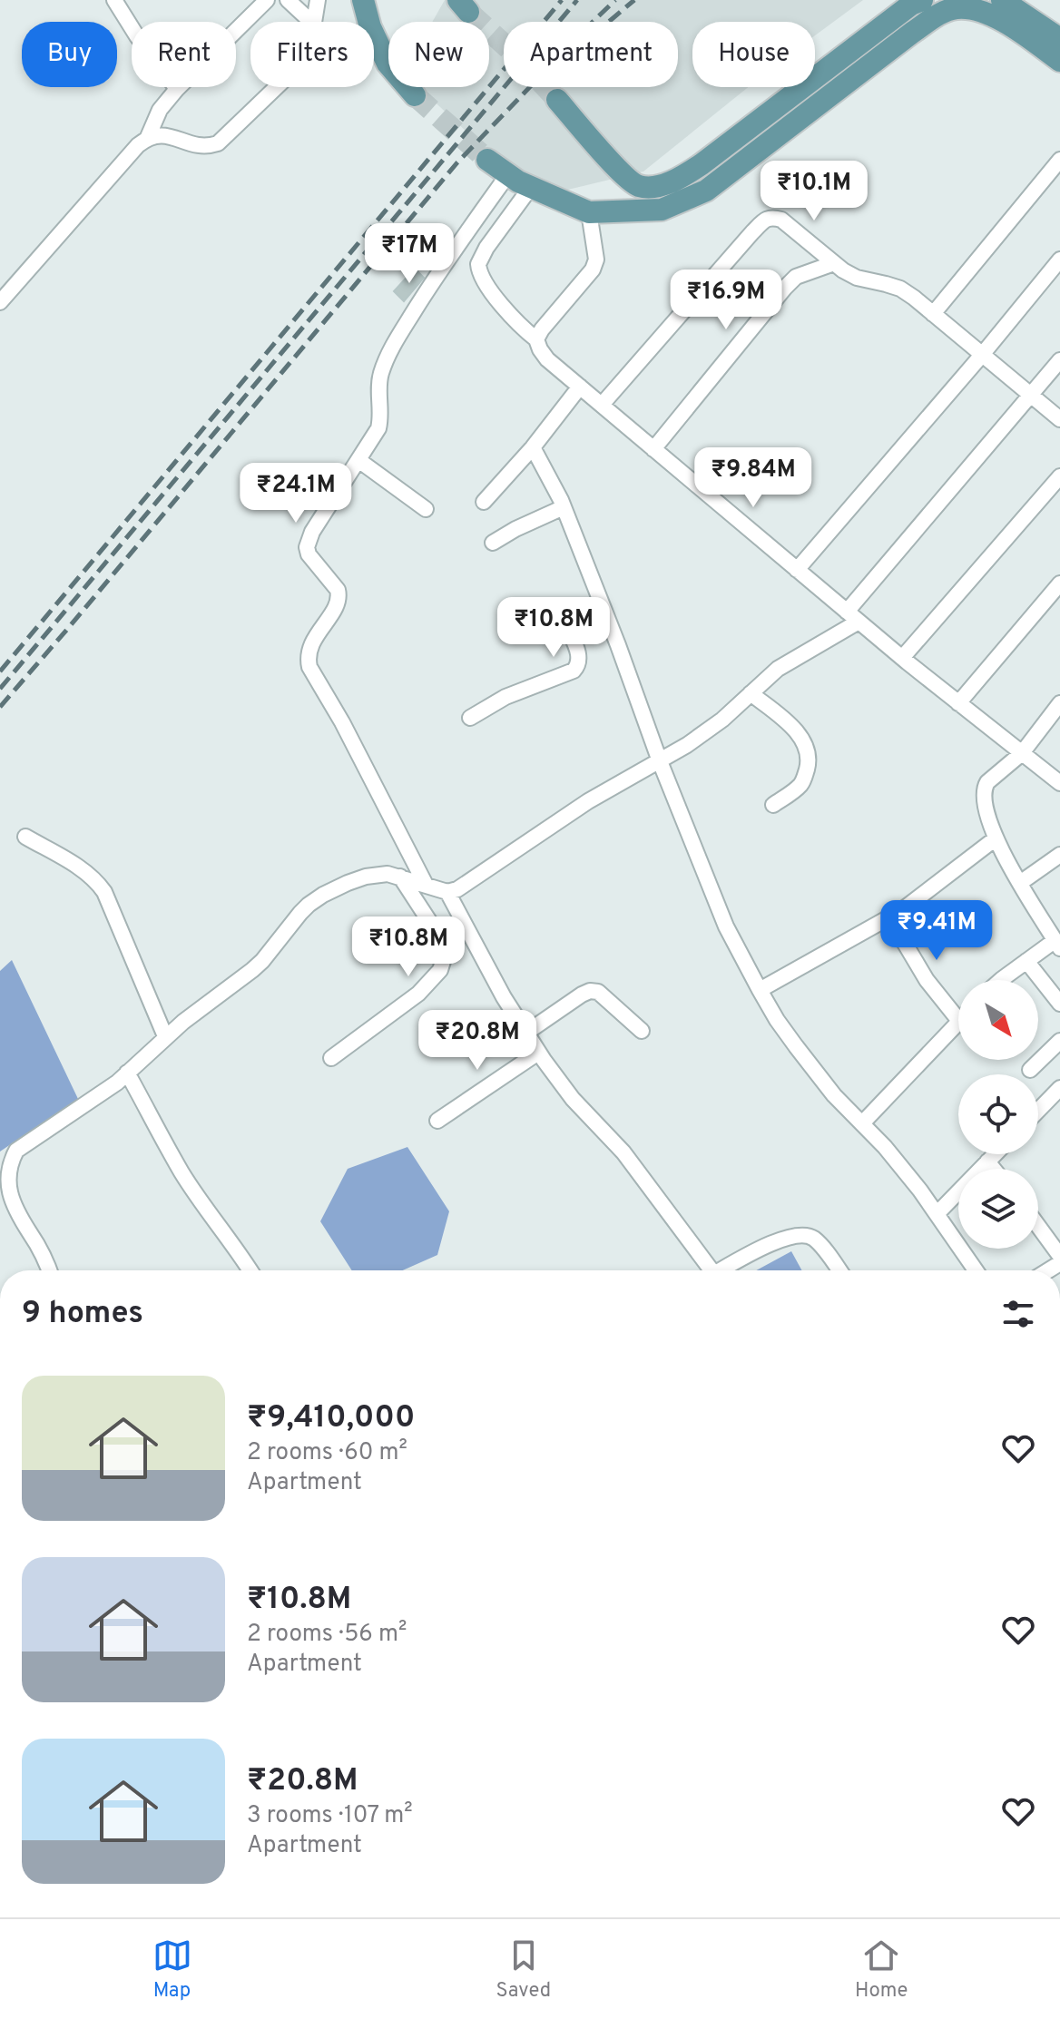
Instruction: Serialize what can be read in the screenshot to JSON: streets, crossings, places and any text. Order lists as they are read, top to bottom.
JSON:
{
  "north": "bottom right",
  "page": {
    "chip": [
      "Buy",
      "Rent",
      "Filters",
      "New",
      "Apartment",
      "House"
    ],
    "price": [
      "₹10.1M",
      "₹17M",
      "₹16.9M",
      "₹9.84M",
      "₹24.1M",
      "₹10.8M",
      "₹9.41M",
      "₹10.8M",
      "₹20.8M"
    ],
    "heading": "9 homes",
    "list": [
      {
        "name": "₹9,410,000",
        "note": "2 rooms · 60 m² · Apartment"
      },
      {
        "name": "₹10.8M",
        "note": "2 rooms · 56 m² · Apartment"
      },
      {
        "name": "₹20.8M",
        "note": "3 rooms · 107 m² · Apartment"
      }
    ],
    "tabs": ["Map", "Saved", "Home"]
  }
}
